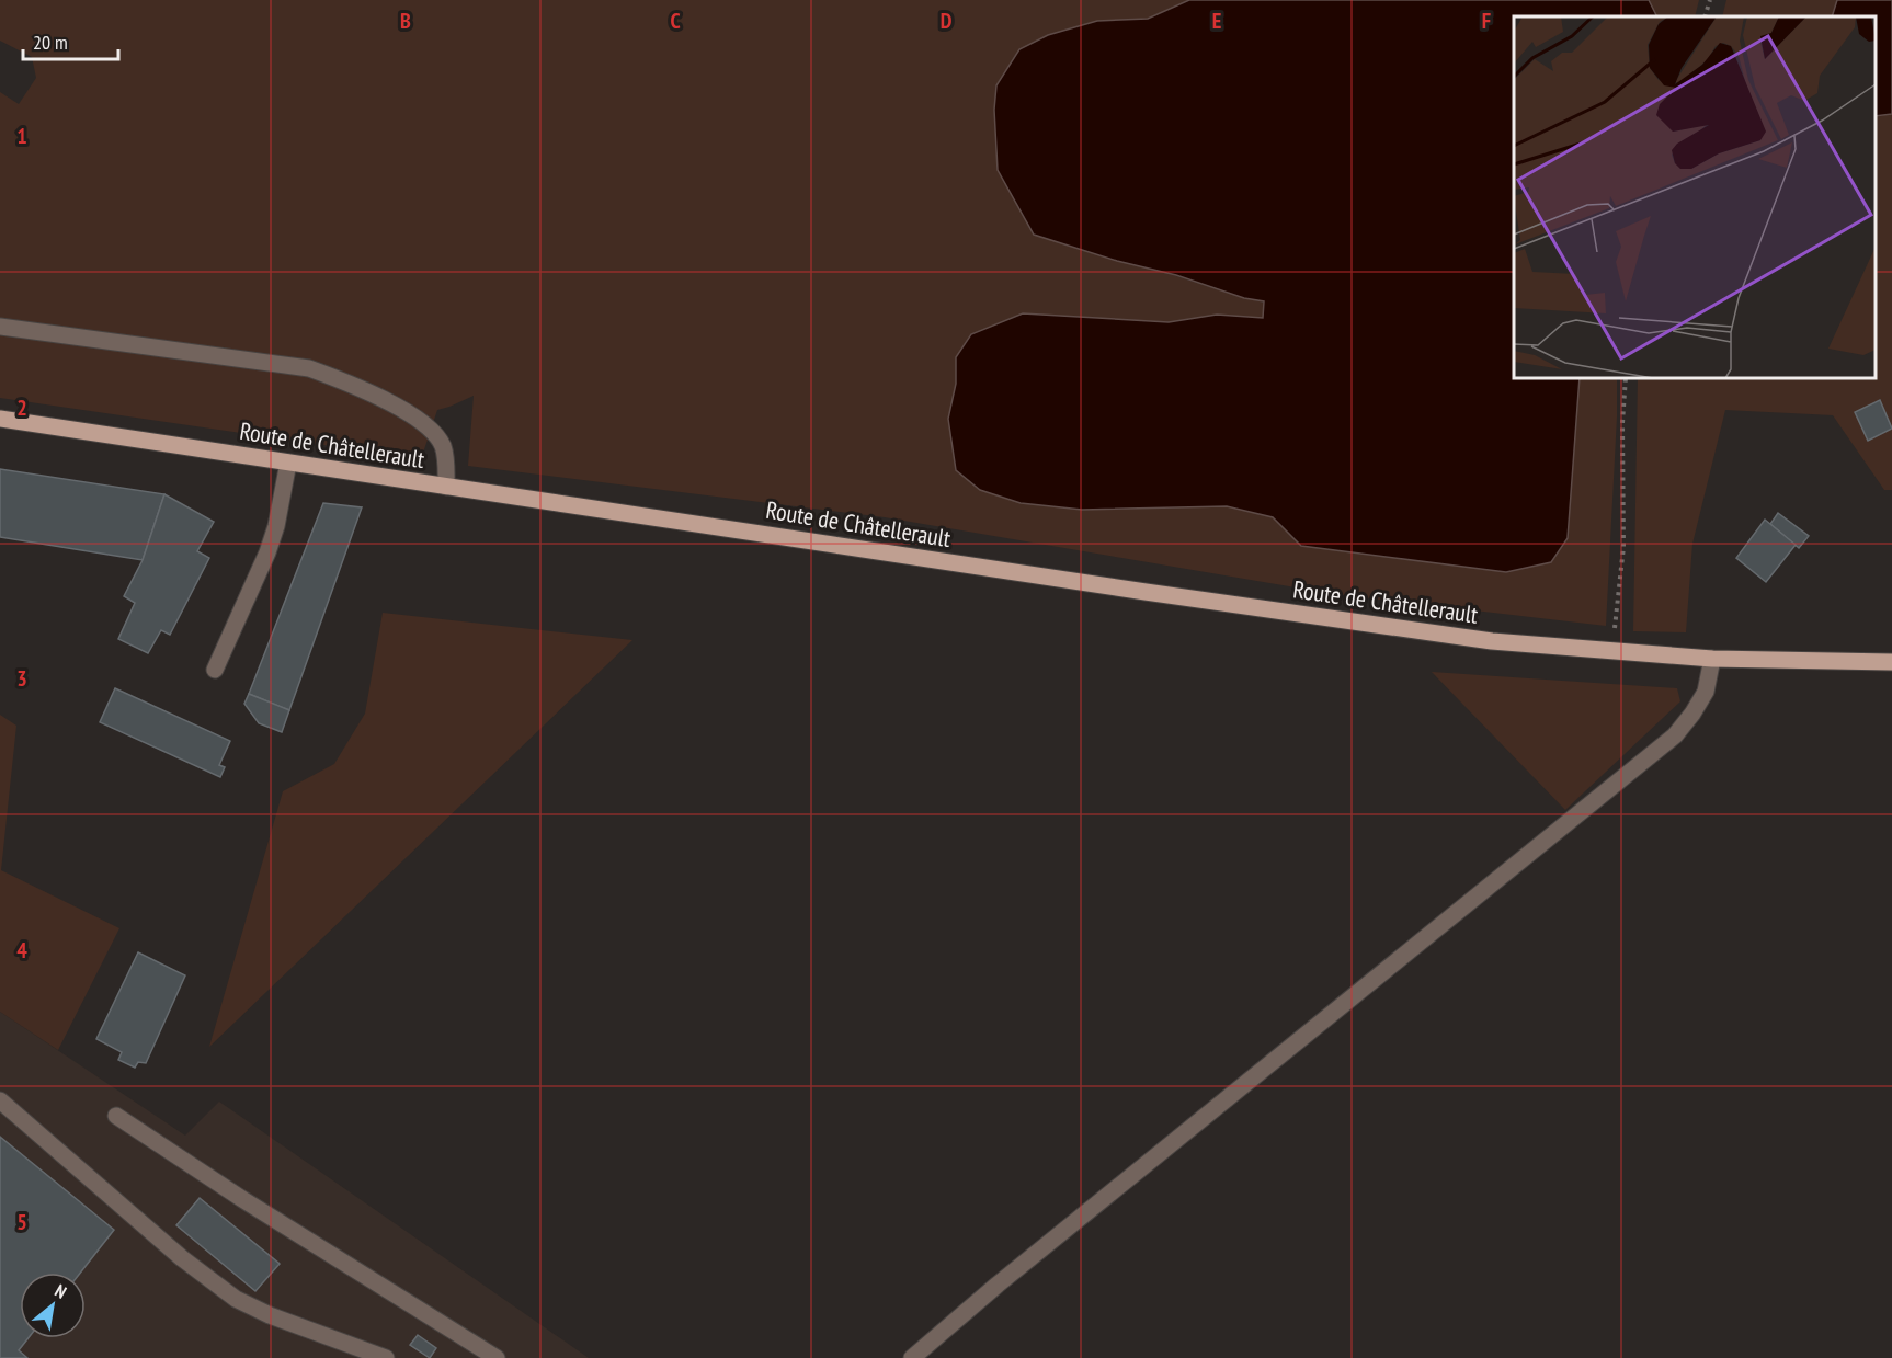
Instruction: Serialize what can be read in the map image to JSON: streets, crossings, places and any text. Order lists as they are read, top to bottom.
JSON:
{
  "streets": {
    "main road": ["Route de Châtellerault"]
  },
  "scale_bar": "20 m",
  "north": "top right",
  "grid": {
    "columns": [
      "B",
      "C",
      "D",
      "E",
      "F"
    ],
    "rows": [
      "1",
      "2",
      "3",
      "4",
      "5"
    ]
  }
}
